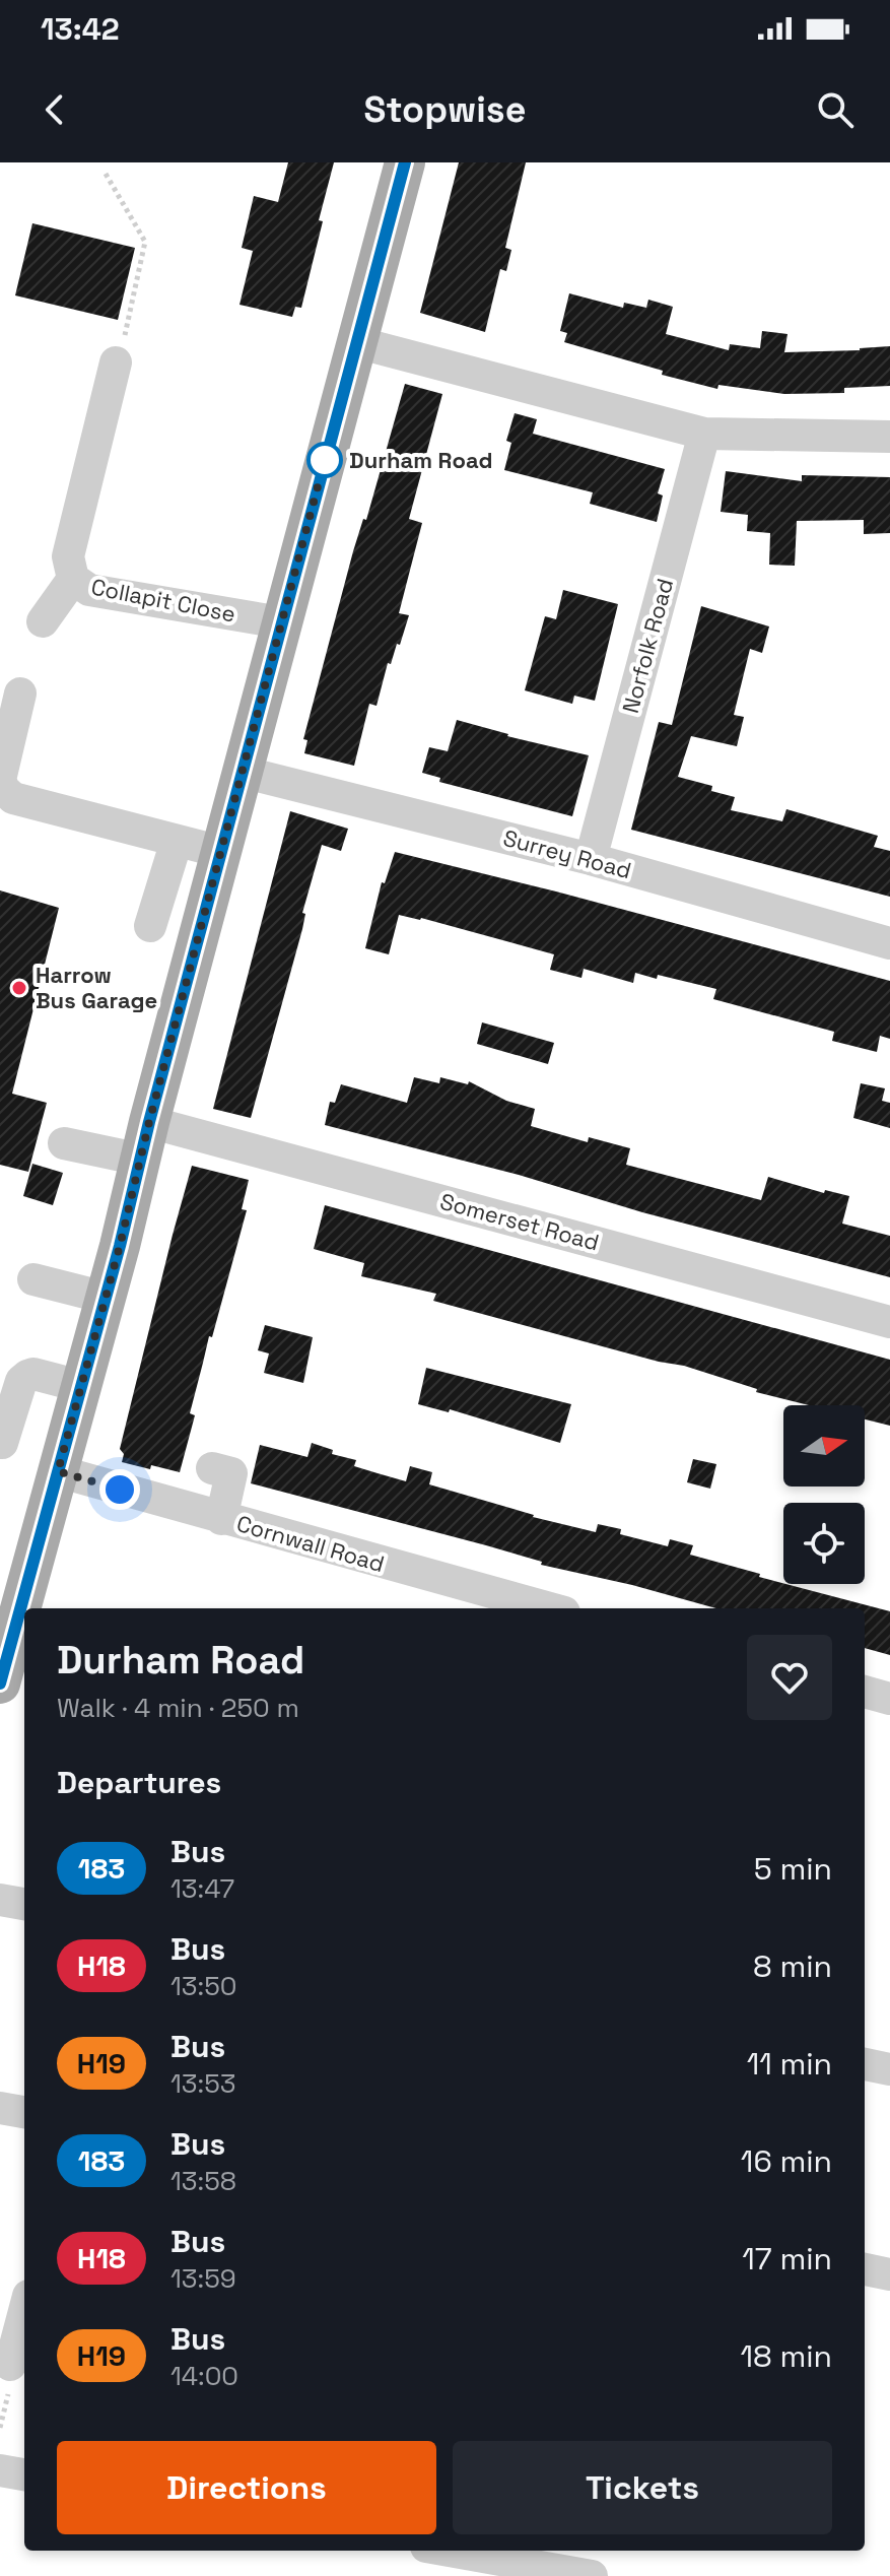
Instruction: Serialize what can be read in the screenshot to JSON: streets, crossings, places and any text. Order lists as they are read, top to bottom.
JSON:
{
  "streets": {
    "street": [
      "Collapit Close",
      "Norfolk Road",
      "Surrey Road",
      "Somerset Road",
      "Cornwall Road"
    ]
  },
  "crossings": [
    ["Norfolk Road", "Surrey Road"]
  ],
  "places": ["Durham Road", "Harrow Bus Garage"],
  "lines": ["bus line 183"],
  "north": "right",
  "page": {
    "status": "13:42",
    "header": "Stopwise",
    "heading": [
      ["Durham Road", "Walk · 4 min · 250 m"],
      "Departures"
    ],
    "list": [
      {
        "mark": "183",
        "name": "Bus",
        "note": "13:47",
        "value": "5 min"
      },
      {
        "mark": "H18",
        "name": "Bus",
        "note": "13:50",
        "value": "8 min"
      },
      {
        "mark": "H19",
        "name": "Bus",
        "note": "13:53",
        "value": "11 min"
      },
      {
        "mark": "183",
        "name": "Bus",
        "note": "13:58",
        "value": "16 min"
      },
      {
        "mark": "H18",
        "name": "Bus",
        "note": "13:59",
        "value": "17 min"
      },
      {
        "mark": "H19",
        "name": "Bus",
        "note": "14:00",
        "value": "18 min"
      }
    ],
    "buttons": ["Directions", "Tickets"]
  }
}
